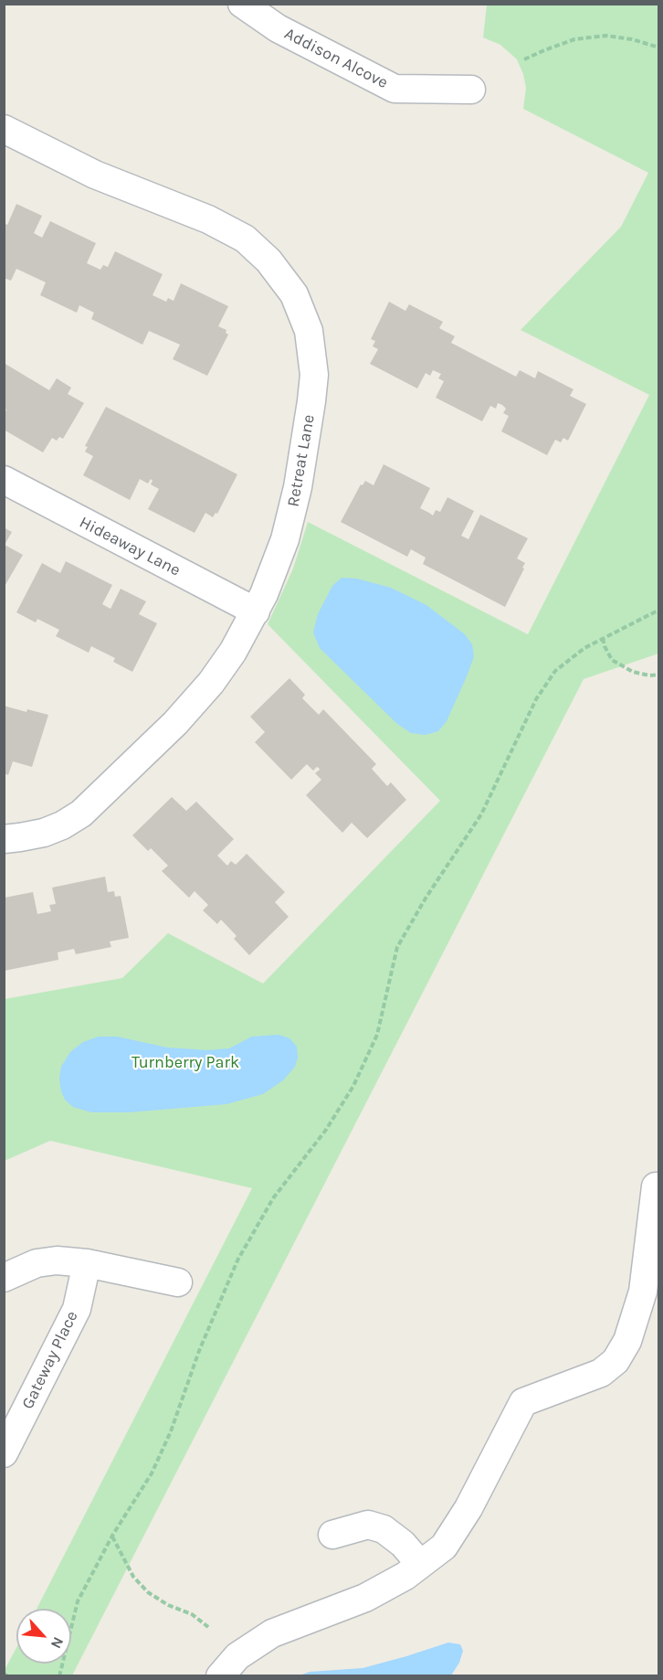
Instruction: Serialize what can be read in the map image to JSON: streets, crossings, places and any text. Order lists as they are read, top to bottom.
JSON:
{
  "streets": {
    "street": [
      "Addison Alcove",
      "Retreat Lane",
      "Hideaway Lane",
      "Gateway Place"
    ]
  },
  "crossings": [
    ["Retreat Lane", "Hideaway Lane"]
  ],
  "parks": ["Turnberry Park"],
  "north": "bottom right"
}
